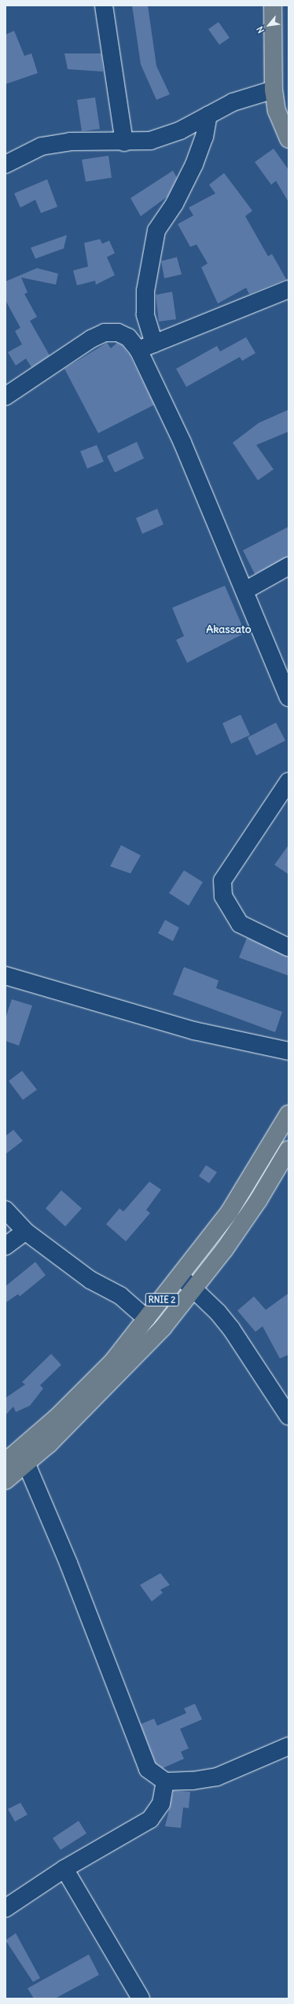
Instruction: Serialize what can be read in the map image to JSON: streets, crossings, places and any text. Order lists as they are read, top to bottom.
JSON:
{
  "streets": {
    "main road": ["RNIE 2"]
  },
  "districts": ["Akassato"],
  "north": "bottom left"
}
